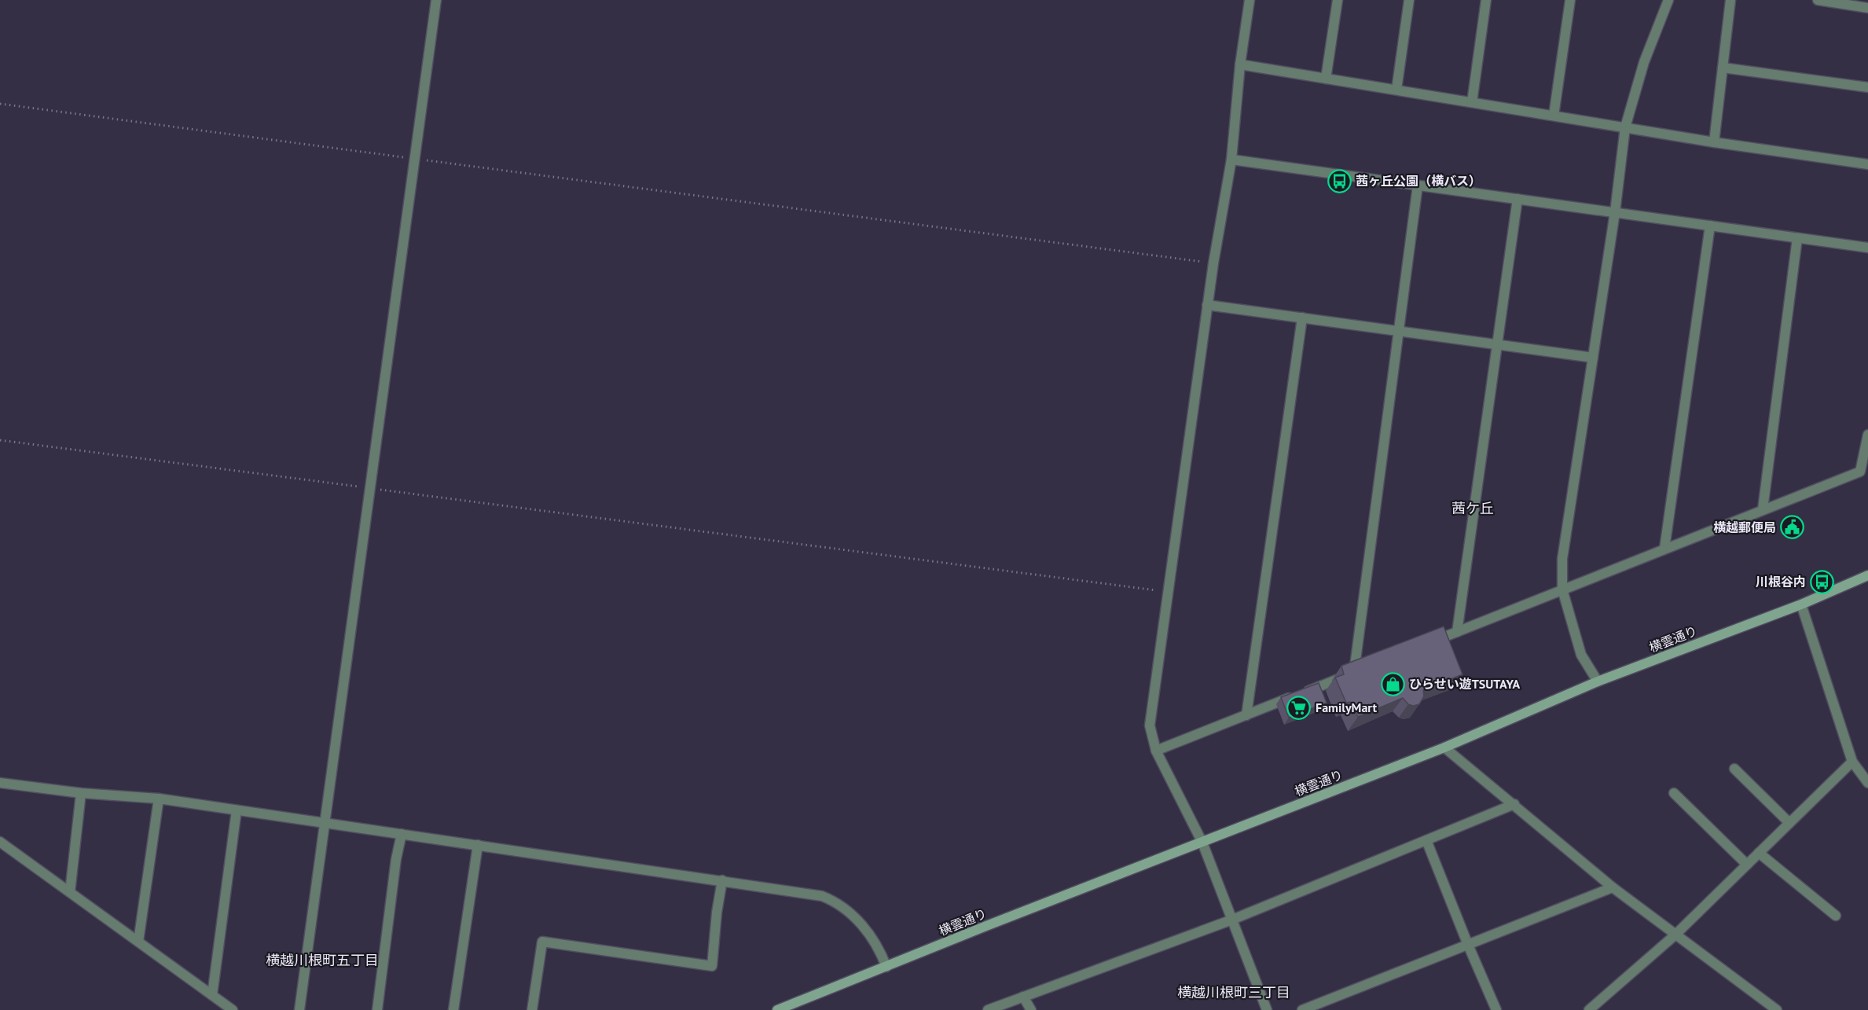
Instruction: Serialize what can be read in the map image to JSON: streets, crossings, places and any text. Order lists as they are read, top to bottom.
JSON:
{
  "streets": {
    "main road": ["横雲通り"]
  },
  "districts": ["茜ケ丘", "横越川根町五丁目", "横越川根町三丁目"],
  "places": {
    "bus stop": ["茜ヶ丘公園（横バス）", "川根谷内"],
    "public building": ["横越郵便局"],
    "shop": ["ひらせい遊TSUTAYA"],
    "supermarket": ["FamilyMart"]
  }
}
